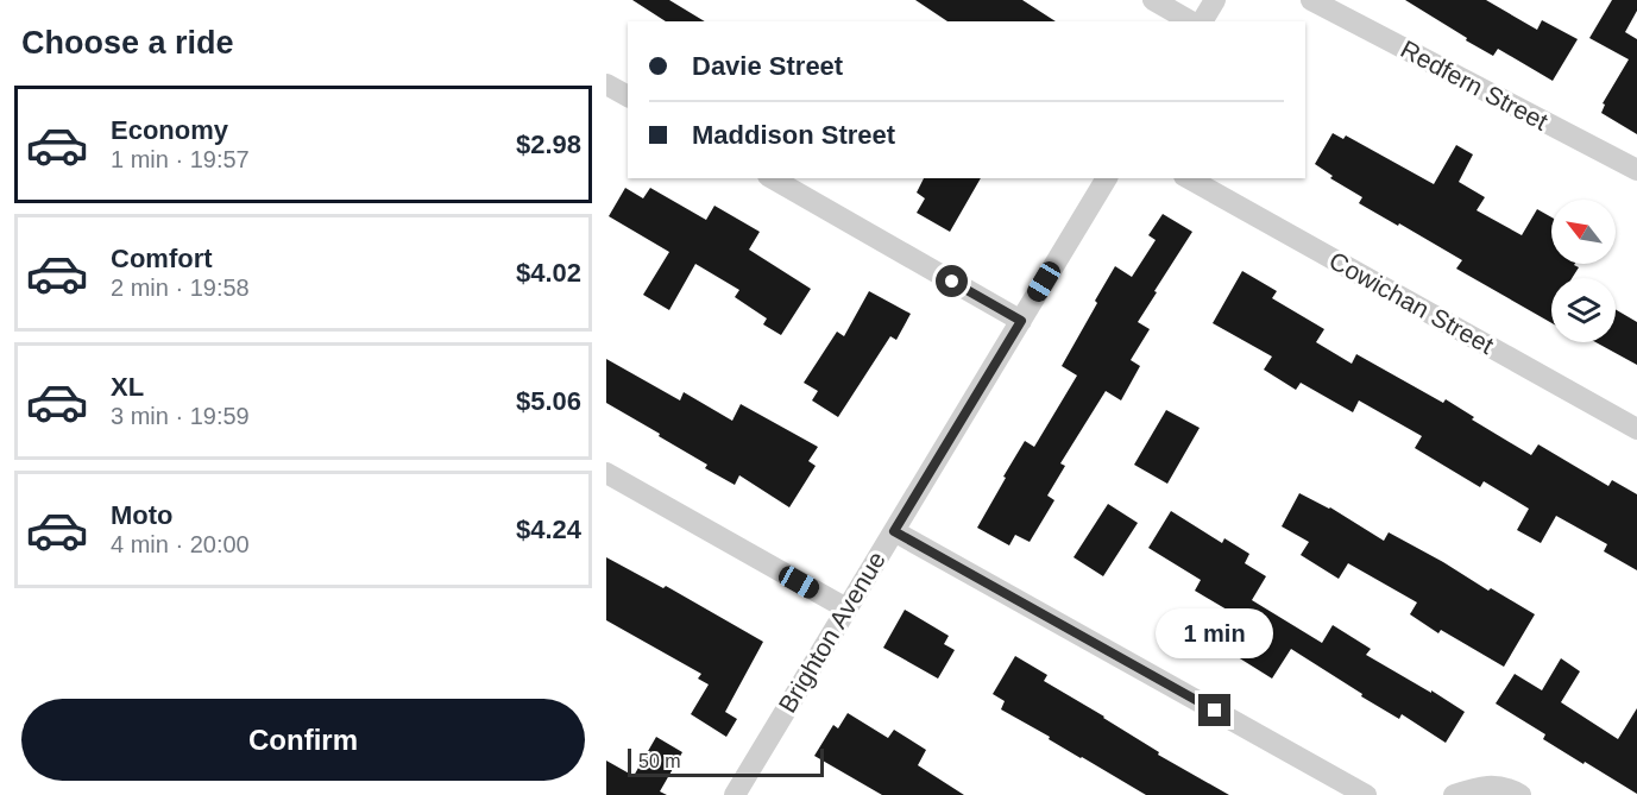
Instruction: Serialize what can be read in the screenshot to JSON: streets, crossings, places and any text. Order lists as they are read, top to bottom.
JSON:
{
  "streets": {
    "street": ["Redfern Street", "Cowichan Street", "Brighton Avenue"]
  },
  "scale_bar": "50 m",
  "north": "top left",
  "page": {
    "heading": "Choose a ride",
    "banner": ["Davie Street", "Maddison Street"],
    "list": [
      {
        "name": "Economy",
        "note": "1 min · 19:57",
        "value": "$2.98"
      },
      {
        "name": "Comfort",
        "note": "2 min · 19:58",
        "value": "$4.02"
      },
      {
        "name": "XL",
        "note": "3 min · 19:59",
        "value": "$5.06"
      },
      {
        "name": "Moto",
        "note": "4 min · 20:00",
        "value": "$4.24"
      }
    ],
    "bubble": "1 min",
    "buttons": "Confirm",
    "scale": "50 m"
  }
}
